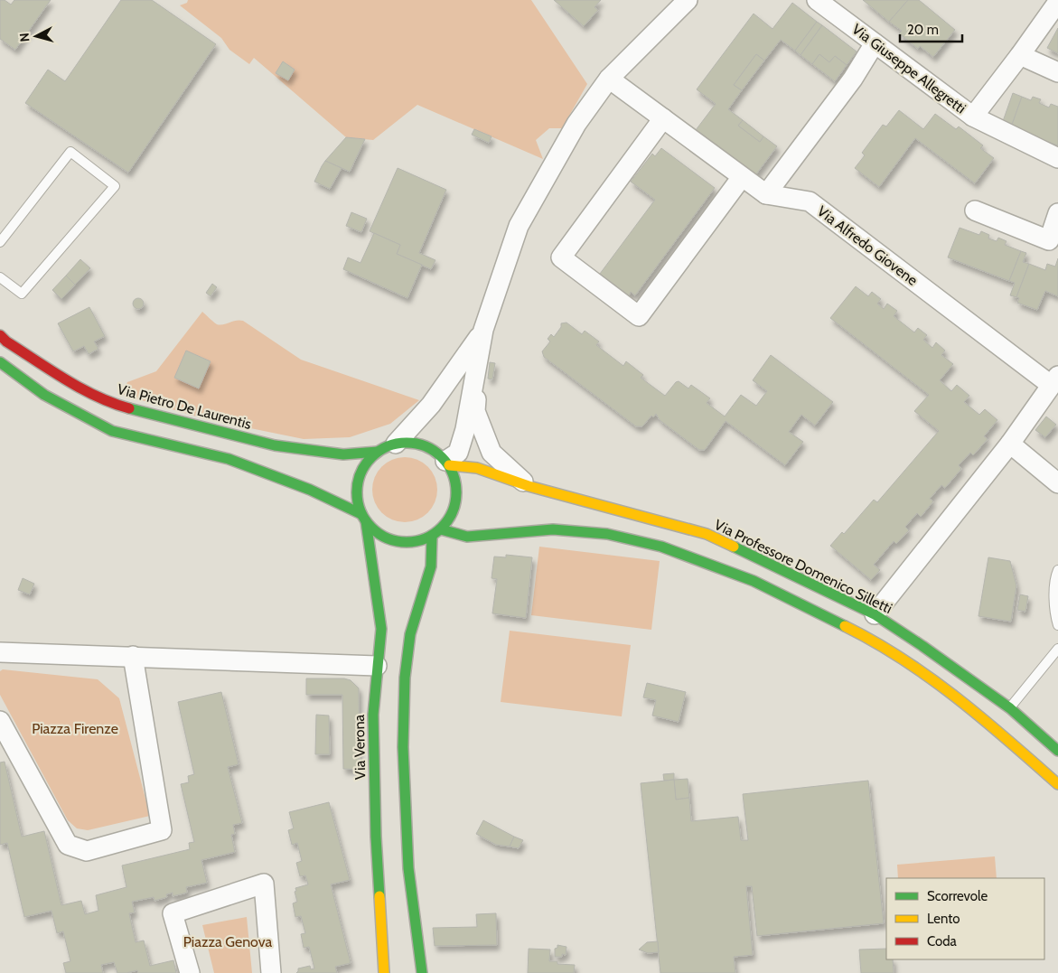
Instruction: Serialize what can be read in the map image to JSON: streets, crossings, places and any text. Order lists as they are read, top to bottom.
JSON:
{
  "streets": {
    "main road": ["Via Pietro De Laurentis", "Via Professore Domenico Silletti", "Via Verona"],
    "street": ["Via Giuseppe Allegretti", "Via Alfredo Giovene"]
  },
  "crossings": [
    ["Via Pietro De Laurentis", "Via Professore Domenico Silletti"],
    ["Via Pietro De Laurentis", "Via Verona"],
    ["Via Professore Domenico Silletti", "Via Verona"]
  ],
  "parks": ["Piazza Firenze", "Piazza Genova"],
  "legend": ["Scorrevole", "Lento", "Coda"],
  "scale_bar": "20 m",
  "north": "left"
}
